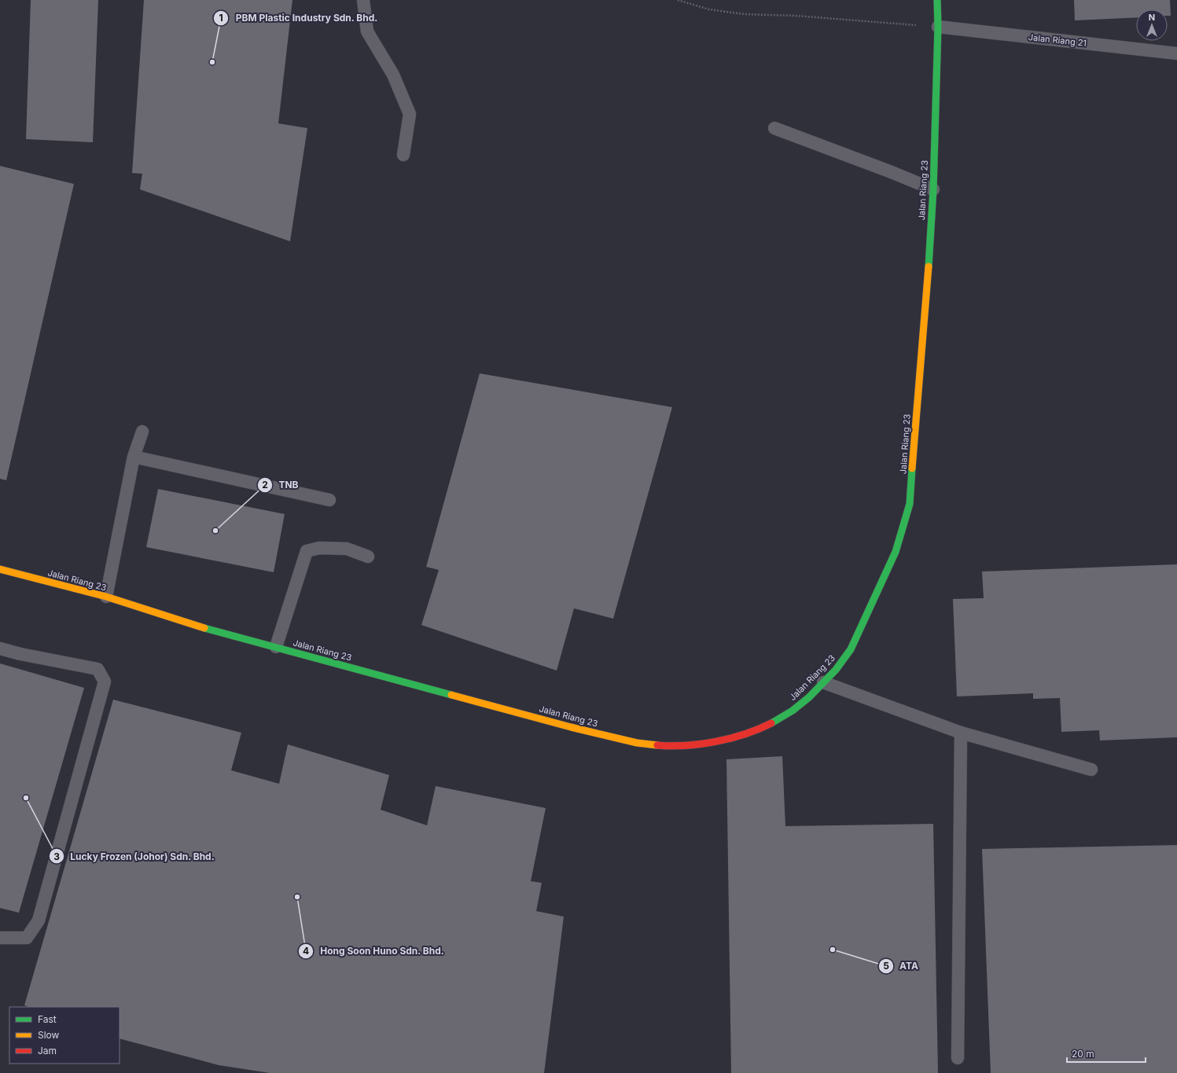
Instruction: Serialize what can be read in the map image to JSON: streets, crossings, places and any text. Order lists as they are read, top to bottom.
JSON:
{
  "streets": {
    "street": ["Jalan Riang 23"],
    "lane": ["Jalan Riang 21"]
  },
  "crossings": [
    ["Jalan Riang 21", "Jalan Riang 23"]
  ],
  "places": [
    "PBM Plastic Industry Sdn. Bhd.",
    "TNB",
    "Lucky Frozen (Johor) Sdn. Bhd.",
    "Hong Soon Huno Sdn. Bhd.",
    "ATA"
  ],
  "legend": ["Fast", "Slow", "Jam"],
  "scale_bar": "20 m",
  "north": "top"
}
